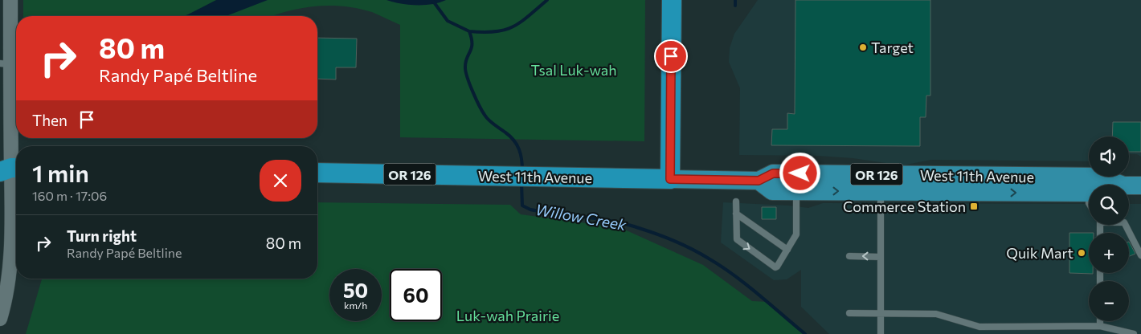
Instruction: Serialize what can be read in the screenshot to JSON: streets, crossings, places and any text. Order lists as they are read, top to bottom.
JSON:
{
  "streets": {
    "highway": ["OR 126", "West 11th Avenue"]
  },
  "water": ["Willow Creek"],
  "parks": ["Tsal Luk-wah", "Luk-wah Prairie"],
  "places": {
    "other": ["Target", "Quik Mart"],
    "transit": ["Commerce Station"]
  },
  "page": {
    "turn": ["80 m", "Randy Papé Beltline"],
    "then": "Then",
    "map_buttons": ["+", "−"],
    "heading": ["1 min", "160 m · 17:06"],
    "list": [
      {
        "name": "Turn right",
        "note": "Randy Papé Beltline",
        "value": "80 m"
      }
    ],
    "speed": "50 km/h",
    "limit": "60"
  }
}
